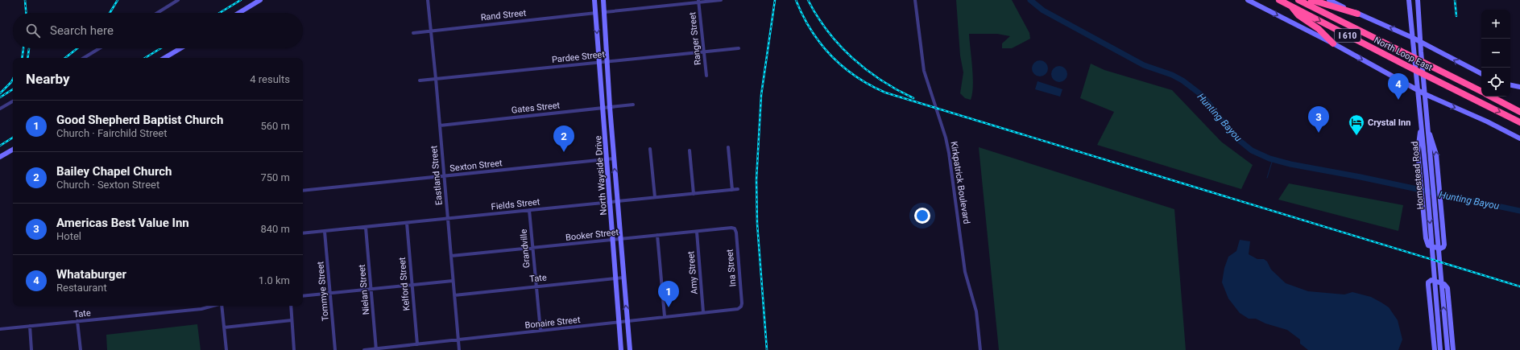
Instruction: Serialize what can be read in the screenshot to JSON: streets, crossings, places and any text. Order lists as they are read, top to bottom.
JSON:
{
  "streets": {
    "highway": ["I 610", "North Loop East"],
    "main road": ["North Wayside Drive", "Homestead Road"],
    "street": [
      "Rand Street",
      "Ranger Street",
      "Pardee Street",
      "Gates Street",
      "Sexton Street",
      "Eastland Street",
      "Kirkpatrick Boulevard",
      "Fields Street",
      "Booker Street",
      "Grandville",
      "Ina Street",
      "Amy Street",
      "Tate",
      "Kelford Street",
      "Nielan Street",
      "Tommye Street",
      "Bonaire Street"
    ]
  },
  "crossings": [
    ["Rand Street", "Eastland Street"],
    ["Rand Street", "North Wayside Drive"],
    ["Ranger Street", "Pardee Street"],
    ["Pardee Street", "Eastland Street"],
    ["Pardee Street", "North Wayside Drive"],
    ["Gates Street", "Eastland Street"],
    ["Gates Street", "North Wayside Drive"],
    ["Sexton Street", "Eastland Street"],
    ["Sexton Street", "North Wayside Drive"],
    ["Eastland Street", "Fields Street"],
    ["Eastland Street", "Booker Street"],
    ["Eastland Street", "Tate"],
    ["Eastland Street", "Bonaire Street"],
    ["North Wayside Drive", "Fields Street"],
    ["North Wayside Drive", "Booker Street"],
    ["North Wayside Drive", "Tate"],
    ["North Wayside Drive", "Bonaire Street"],
    ["Fields Street", "Grandville"],
    ["Fields Street", "Kelford Street"],
    ["Fields Street", "Nielan Street"],
    ["Fields Street", "Tommye Street"],
    ["Booker Street", "Grandville"],
    ["Booker Street", "Ina Street"],
    ["Booker Street", "Amy Street"],
    ["Grandville", "Tate"],
    ["Grandville", "Bonaire Street"],
    ["Ina Street", "Bonaire Street"],
    ["Amy Street", "Bonaire Street"],
    ["Kelford Street", "Bonaire Street"],
    ["Nielan Street", "Bonaire Street"]
  ],
  "water": ["Hunting Bayou"],
  "places": {
    "hotel": ["Crystal Inn"]
  },
  "page": {
    "map_buttons": ["+", "−"],
    "search": "Search here",
    "heading": ["Nearby", "4 results"],
    "pins": [
      "4",
      "3",
      "2",
      "1"
    ],
    "list": [
      {
        "mark": "1",
        "name": "Good Shepherd Baptist Church",
        "note": "Church · Fairchild Street",
        "value": "560 m"
      },
      {
        "mark": "2",
        "name": "Bailey Chapel Church",
        "note": "Church · Sexton Street",
        "value": "750 m"
      },
      {
        "mark": "3",
        "name": "Americas Best Value Inn",
        "note": "Hotel",
        "value": "840 m"
      },
      {
        "mark": "4",
        "name": "Whataburger",
        "note": "Restaurant",
        "value": "1.0 km"
      }
    ]
  }
}
